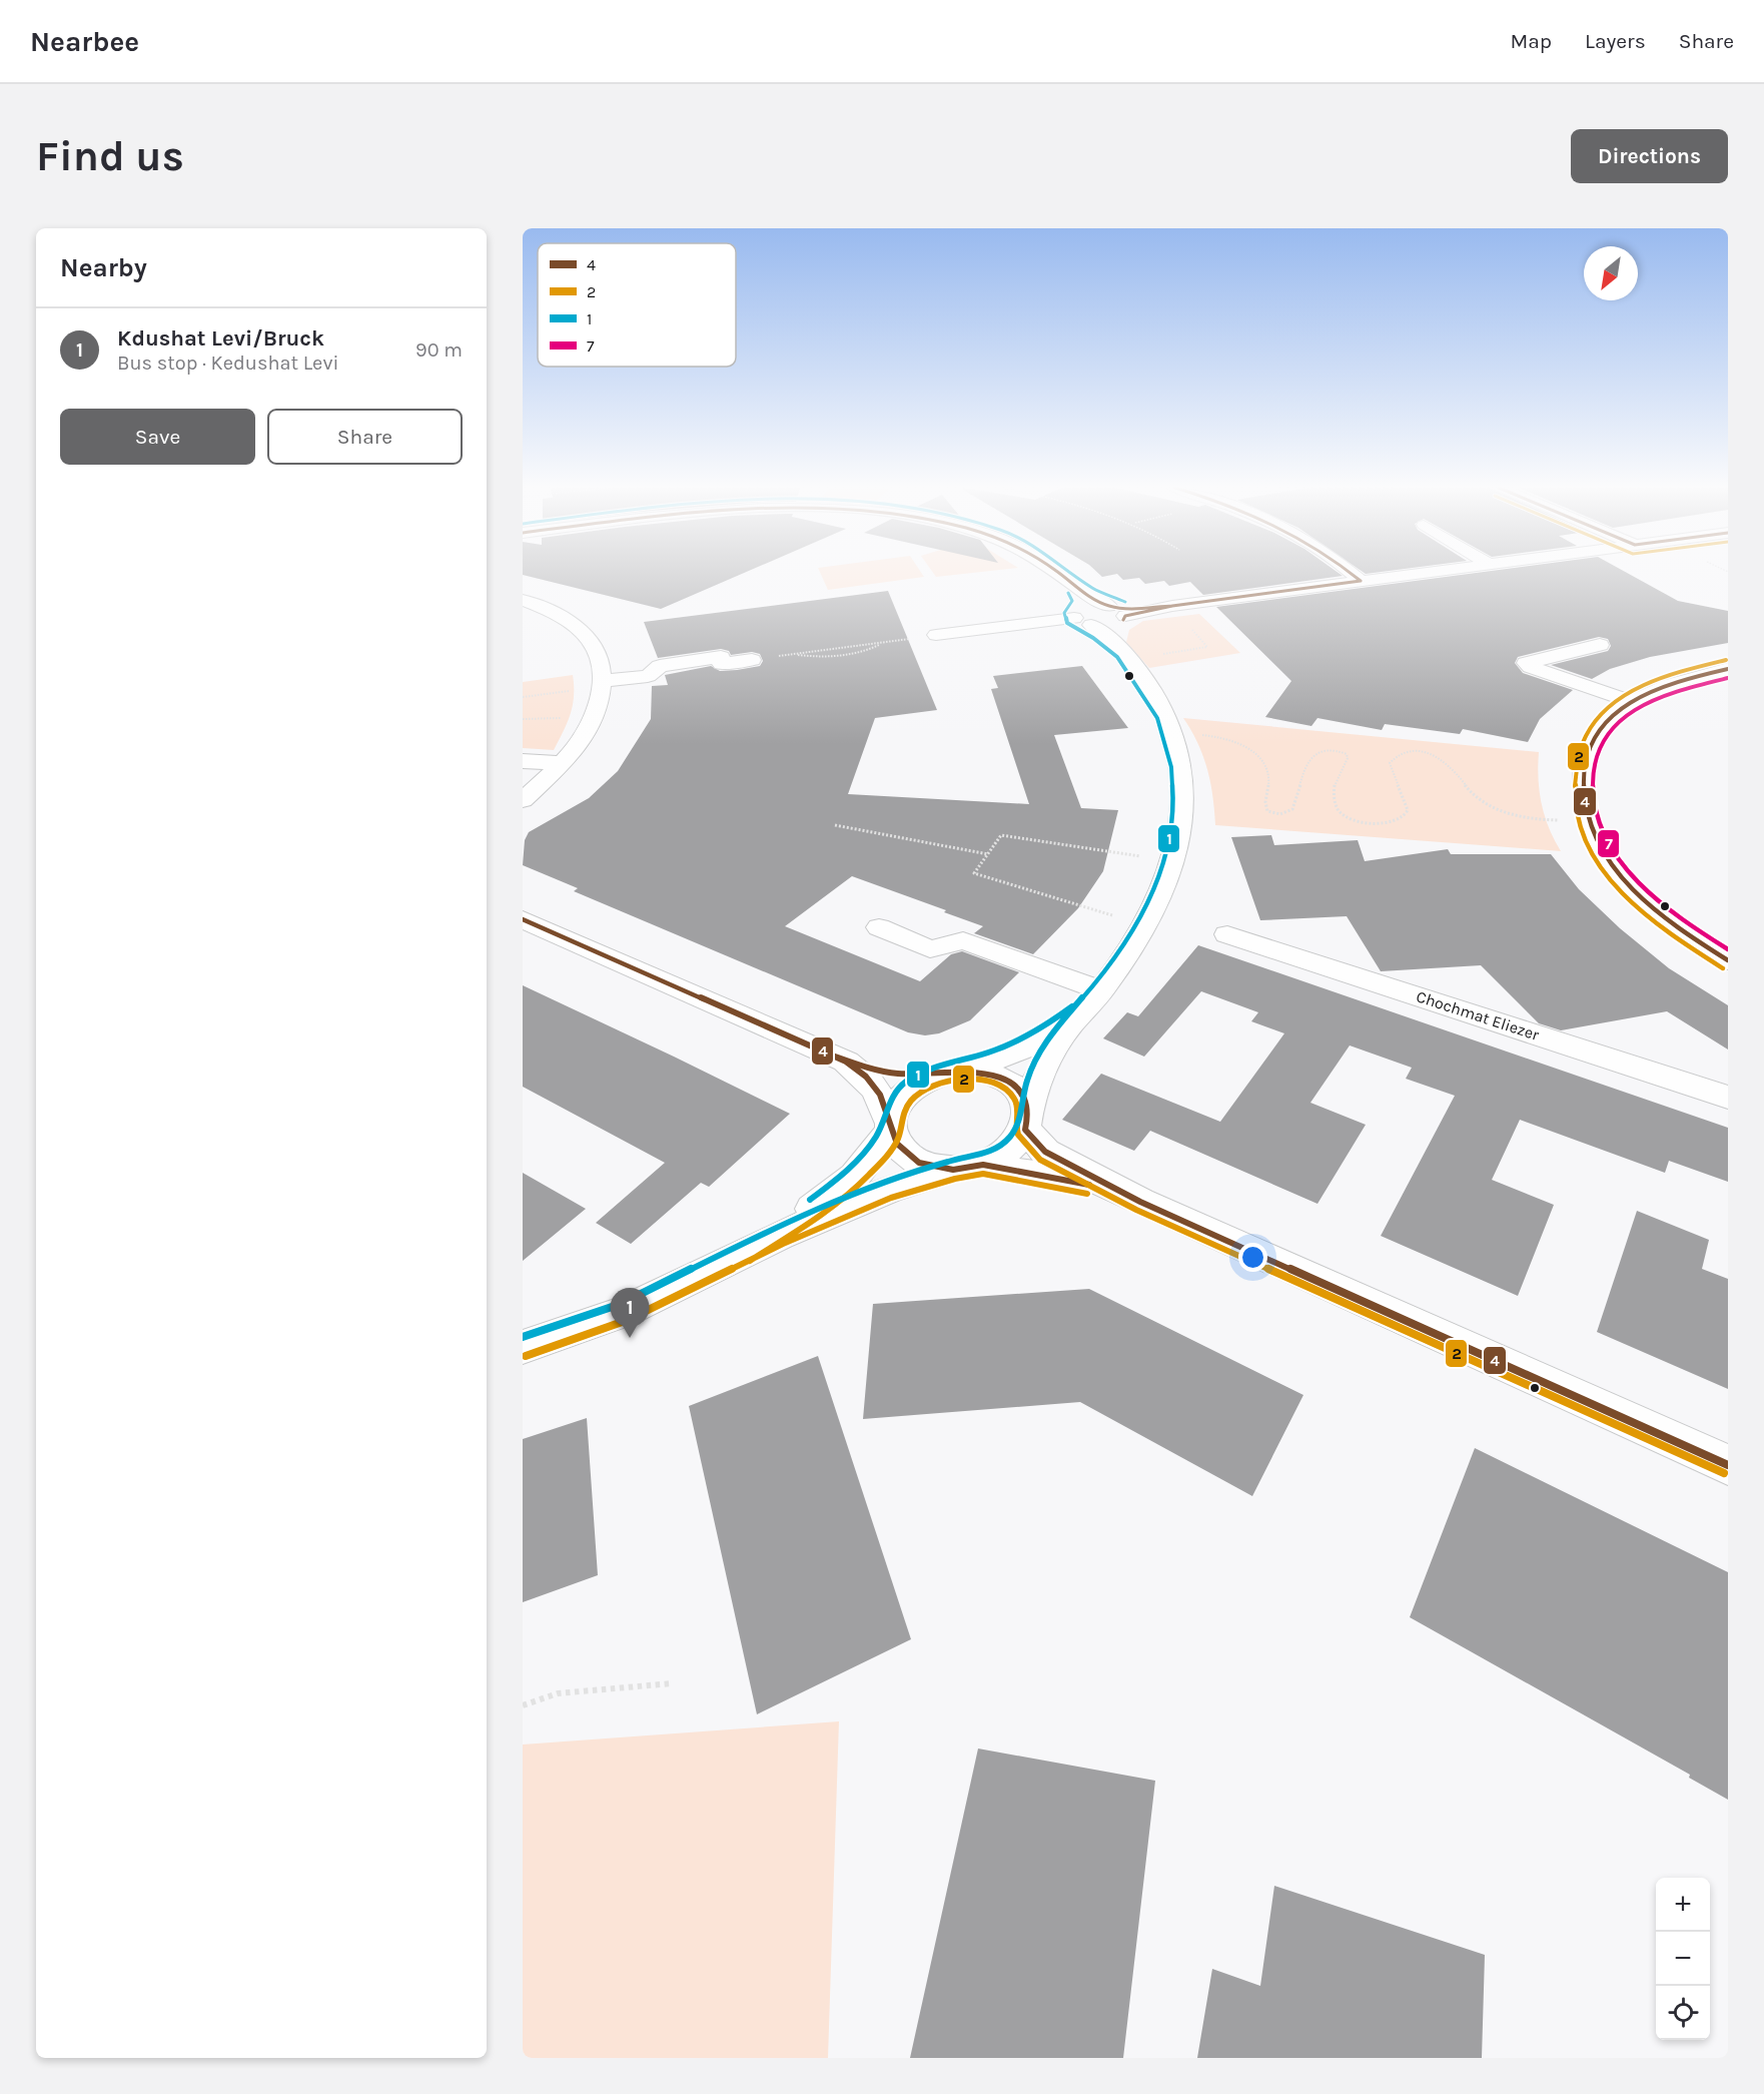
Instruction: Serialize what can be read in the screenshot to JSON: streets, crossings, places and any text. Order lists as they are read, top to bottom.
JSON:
{
  "streets": {
    "street": ["Chochmat Eliezer"]
  },
  "lines": [
    "transit line 4",
    "transit line 1",
    "transit line 2",
    "transit line 7"
  ],
  "legend": [
    "4",
    "2",
    "1",
    "7"
  ],
  "north": "bottom left",
  "page": {
    "header": "Nearbee",
    "nav": ["Map", "Layers", "Share"],
    "buttons": [
      "Directions",
      ["Save", "Share"]
    ],
    "title": "Find us",
    "heading": "Nearby",
    "list": [
      {
        "mark": "1",
        "name": "Kdushat Levi/Bruck",
        "note": "Bus stop · Kedushat Levi",
        "value": "90 m"
      }
    ],
    "pins": "1",
    "map_buttons": ["+", "−"]
  }
}
